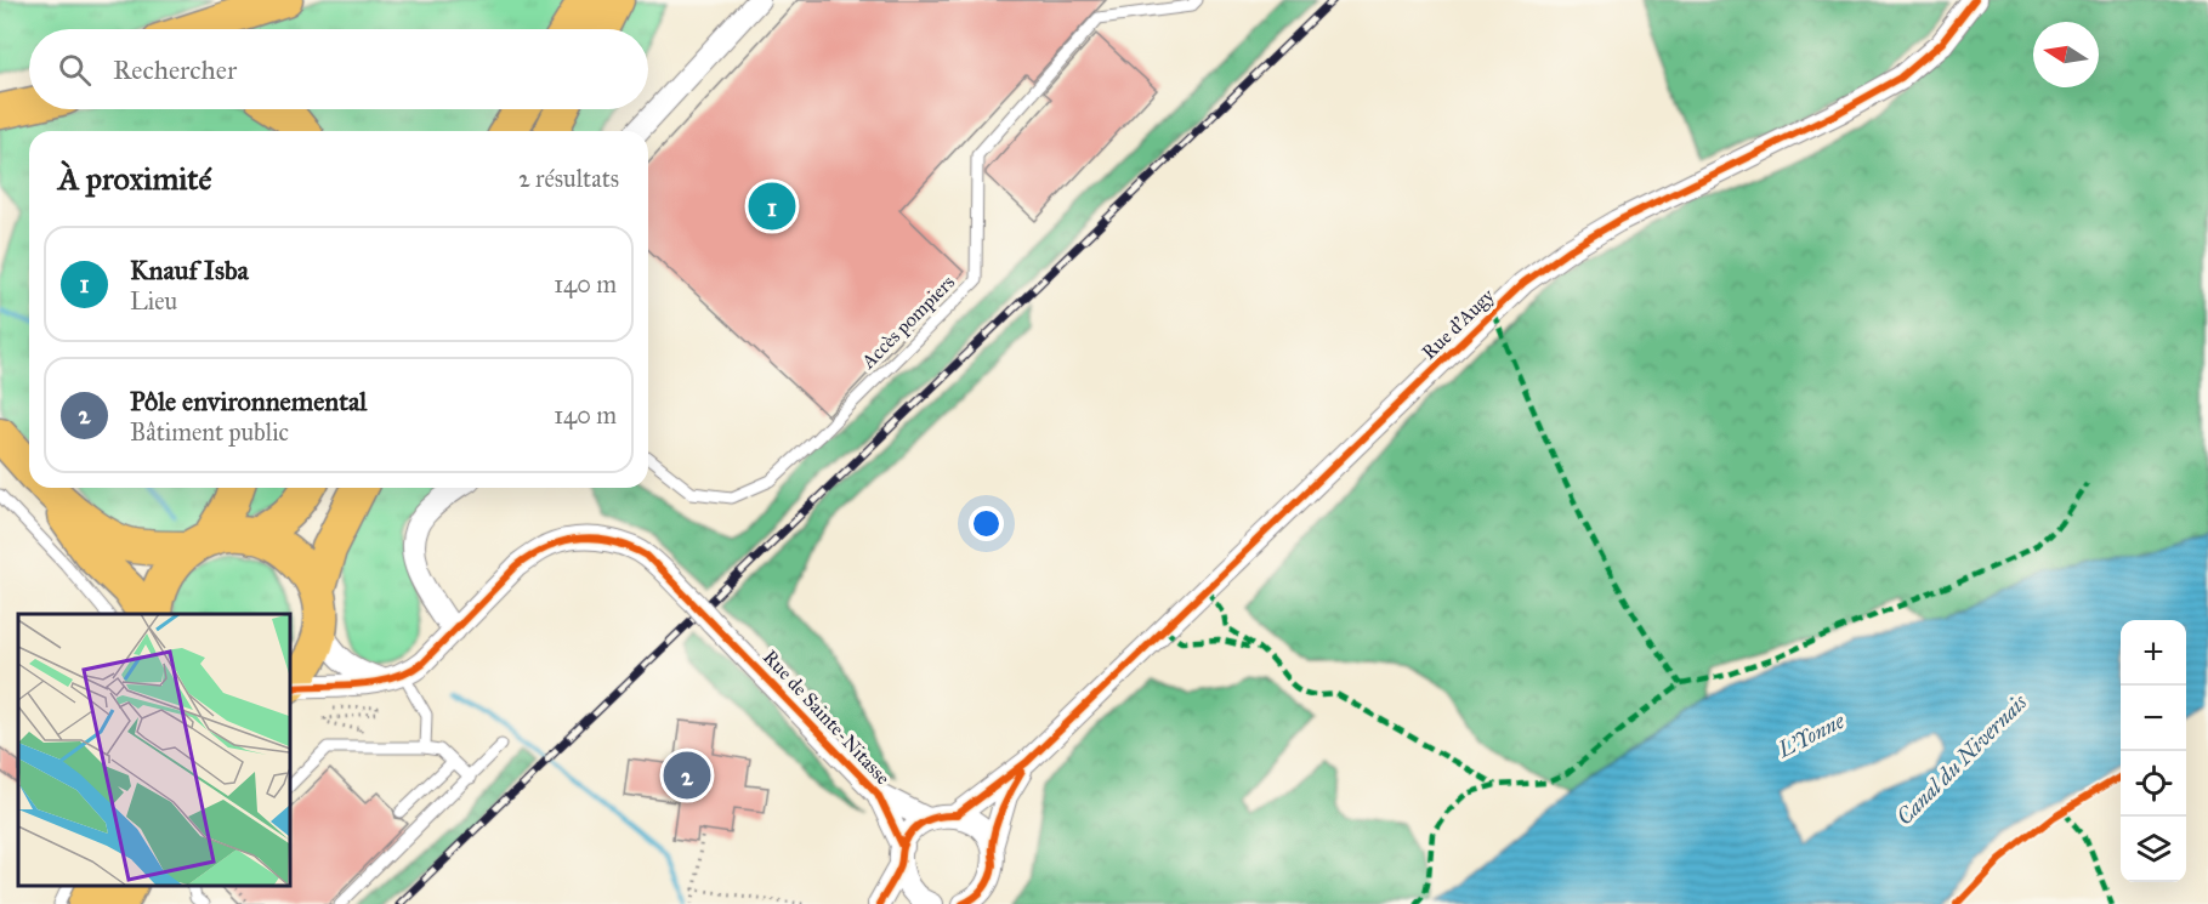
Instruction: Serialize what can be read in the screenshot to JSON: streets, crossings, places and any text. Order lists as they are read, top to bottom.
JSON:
{
  "streets": {
    "street": ["Rue d'Augy", "Rue de Sainte-Nitasse"],
    "lane": ["Accès pompiers"]
  },
  "water": ["L'Yonne", "Canal du Nivernais"],
  "north": "left",
  "page": {
    "search": "Rechercher",
    "heading": ["À proximité", "2 résultats"],
    "pins": ["1", "2"],
    "list": [
      {
        "mark": "1",
        "name": "Knauf Isba",
        "note": "Lieu",
        "value": "140 m"
      },
      {
        "mark": "2",
        "name": "Pôle environnemental",
        "note": "Bâtiment public",
        "value": "140 m"
      }
    ],
    "map_buttons": ["+", "−"]
  }
}
